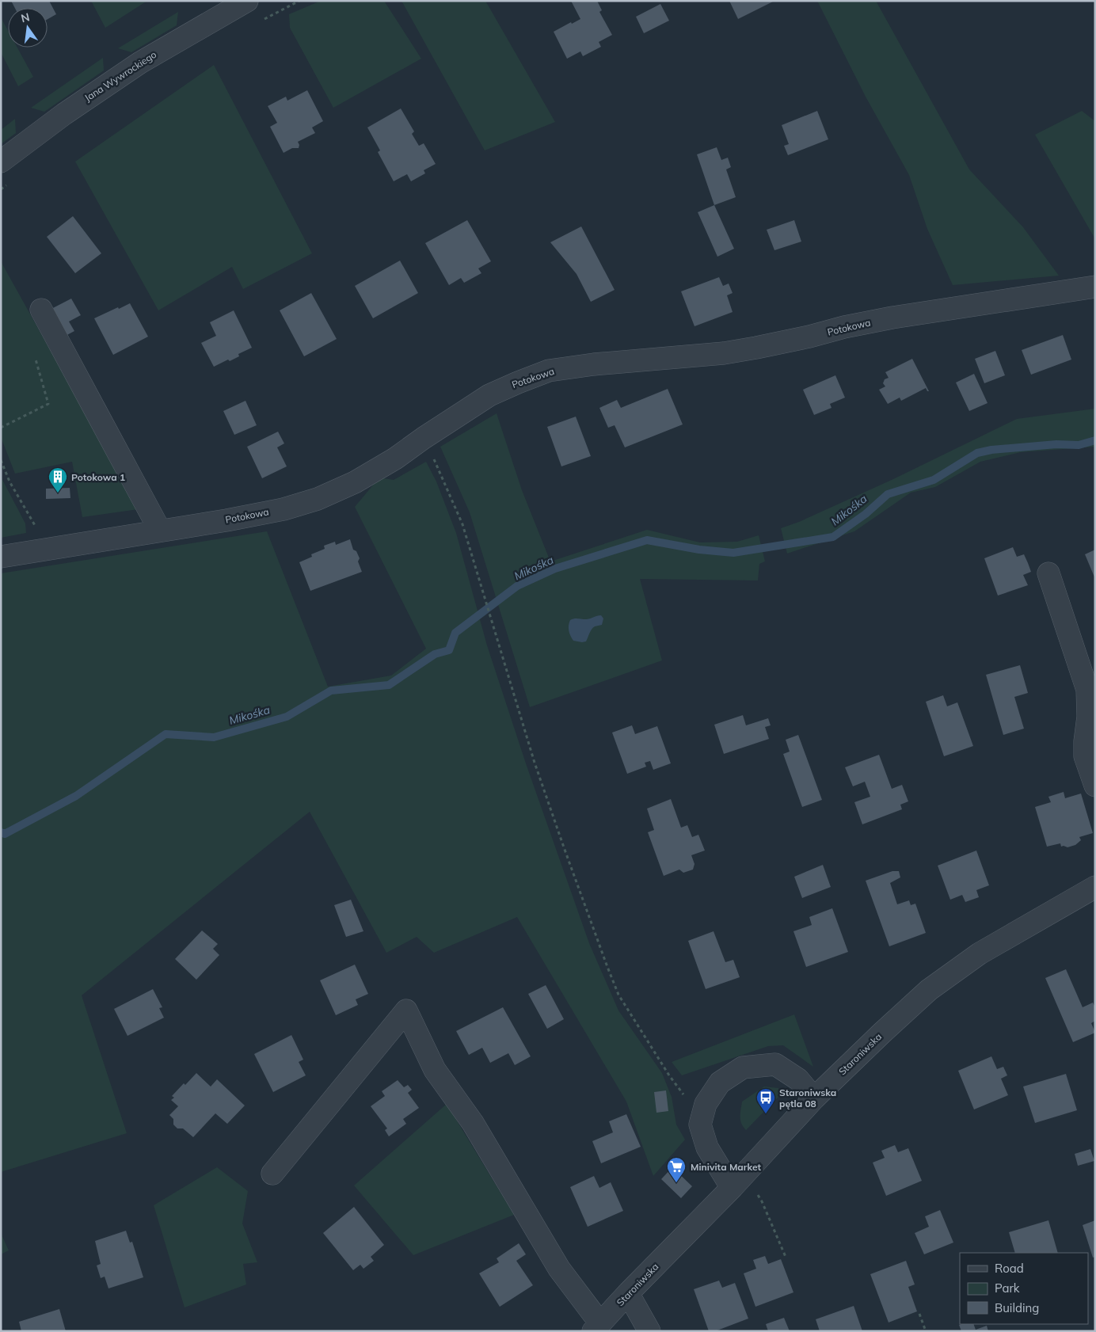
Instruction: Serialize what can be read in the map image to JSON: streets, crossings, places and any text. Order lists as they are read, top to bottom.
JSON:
{
  "streets": {
    "street": ["Jana Wywrockiego", "Potokowa", "Staroniwska"]
  },
  "water": ["Mikośka"],
  "places": {
    "building": ["Potokowa 1"],
    "bus stop": ["Staroniwska pętla 08"],
    "supermarket": ["Minivita Market"]
  },
  "legend": ["Road", "Park", "Building"],
  "north": "top"
}
